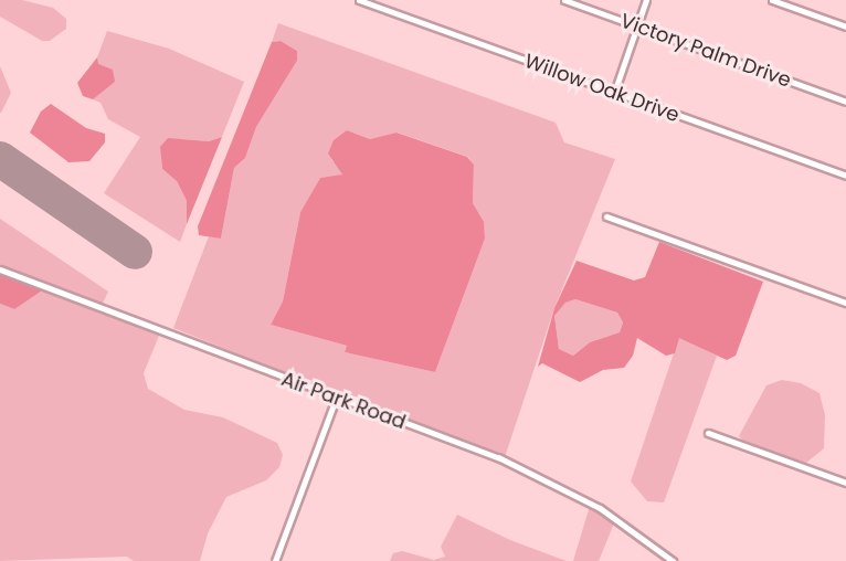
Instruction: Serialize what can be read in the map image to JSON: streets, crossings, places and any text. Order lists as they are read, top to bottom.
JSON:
{
  "streets": {
    "street": ["Victory Palm Drive", "Willow Oak Drive", "Air Park Road"]
  }
}
